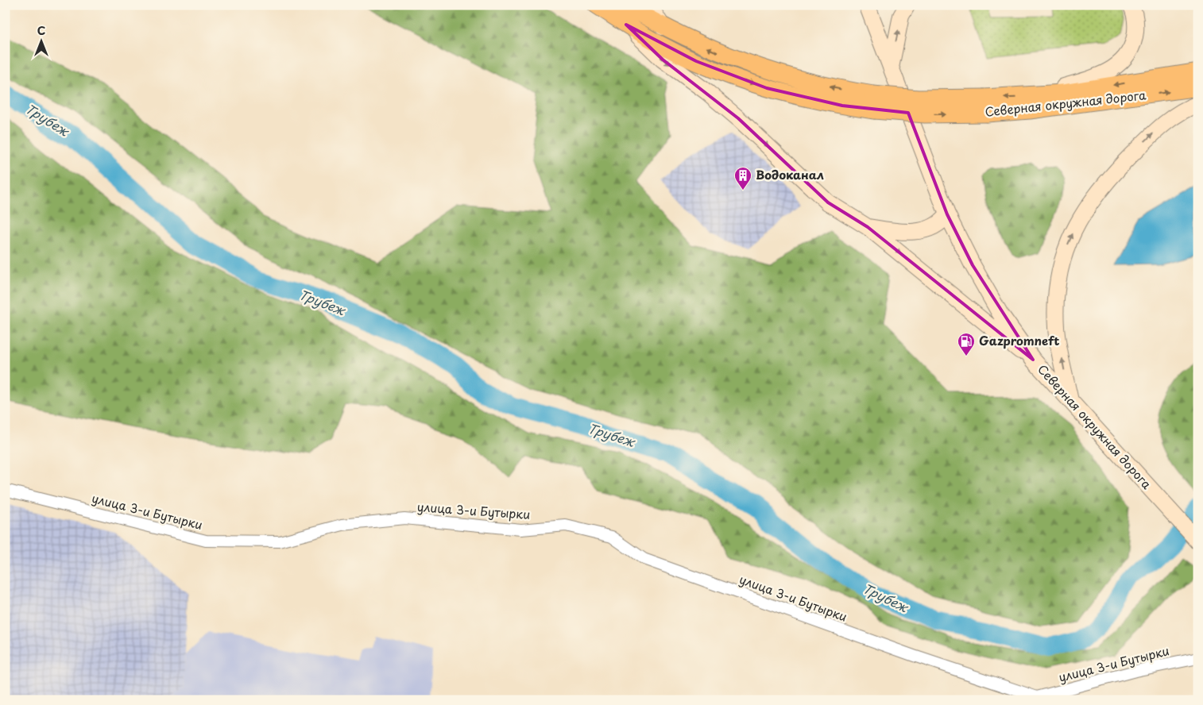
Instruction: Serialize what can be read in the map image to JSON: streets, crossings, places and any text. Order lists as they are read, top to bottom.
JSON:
{
  "streets": {
    "main road": ["Северная окружная дорога"],
    "street": ["улица 3-и Бутырки"]
  },
  "water": ["Трубеж"],
  "places": {
    "building": ["Водоканал"],
    "fuel station": ["Gazpromneft"]
  },
  "north": "top"
}
